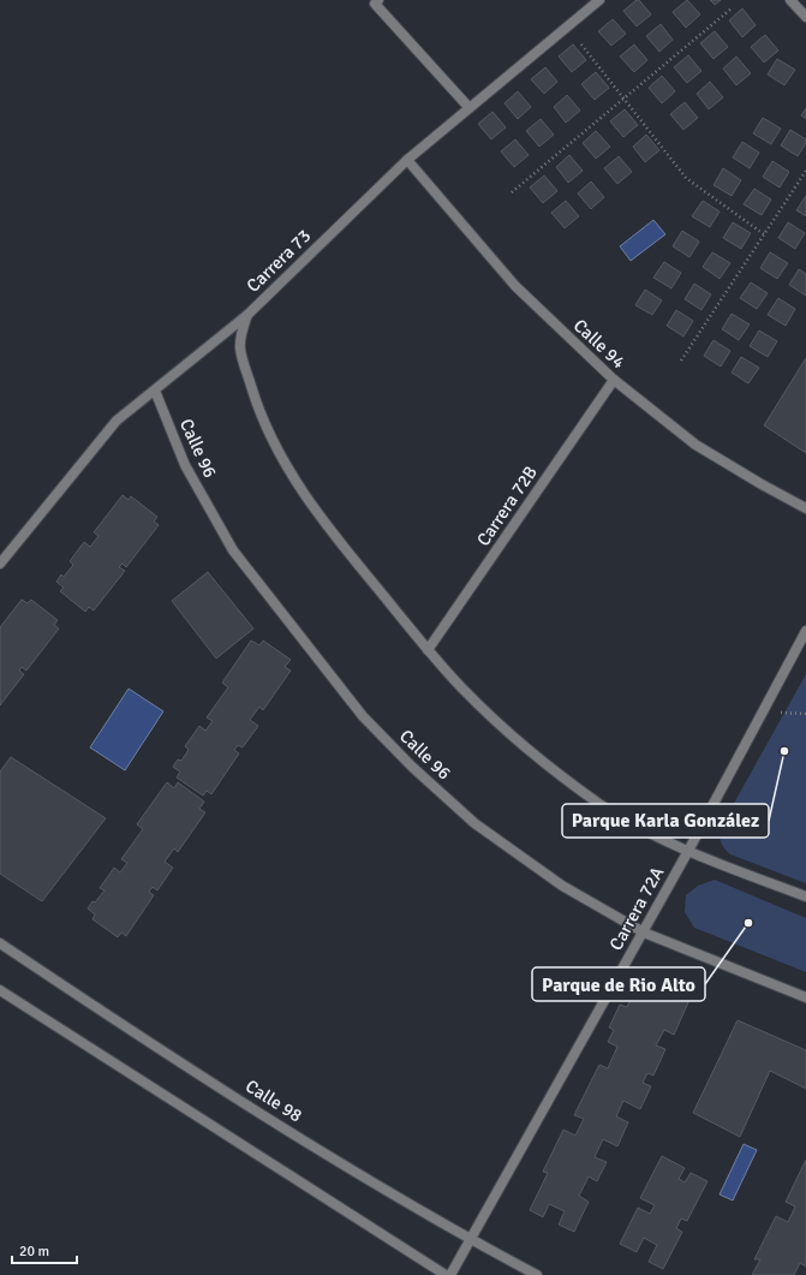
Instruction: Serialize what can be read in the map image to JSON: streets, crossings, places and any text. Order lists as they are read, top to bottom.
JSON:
{
  "streets": {
    "street": [
      "Carrera 73",
      "Calle 94",
      "Calle 96",
      "Carrera 72B",
      "Carrera 72A",
      "Calle 98"
    ]
  },
  "crossings": [
    ["Carrera 73", "Calle 94"],
    ["Carrera 73", "Calle 96"],
    ["Calle 94", "Carrera 72B"],
    ["Calle 96", "Carrera 72A"],
    ["Carrera 72A", "Calle 98"]
  ],
  "places": ["Parque Karla González", "Parque de Rio Alto"],
  "scale_bar": "20 m"
}
